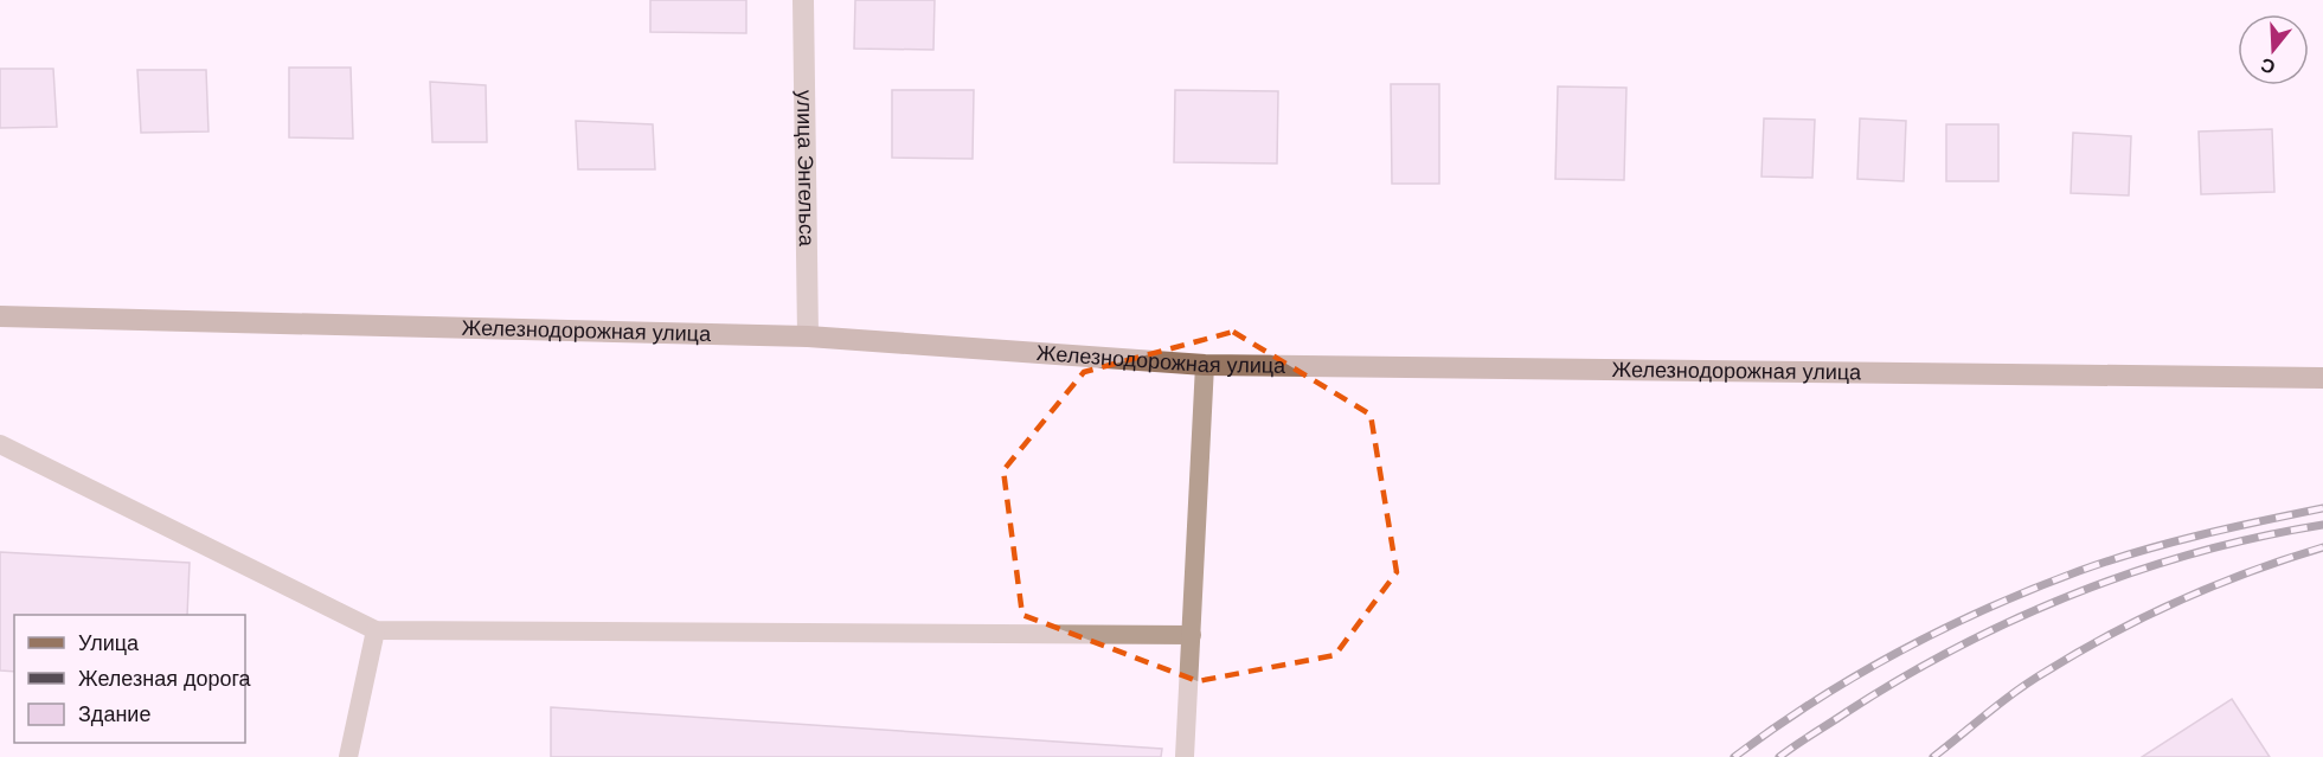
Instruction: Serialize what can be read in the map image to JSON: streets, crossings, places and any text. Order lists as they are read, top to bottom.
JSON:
{
  "streets": {
    "main road": ["Железнодорожная улица"],
    "street": ["улица Энгельса"]
  },
  "crossings": [
    ["улица Энгельса", "Железнодорожная улица"]
  ],
  "legend": ["Улица", "Железная дорога", "Здание"],
  "north": "bottom"
}
